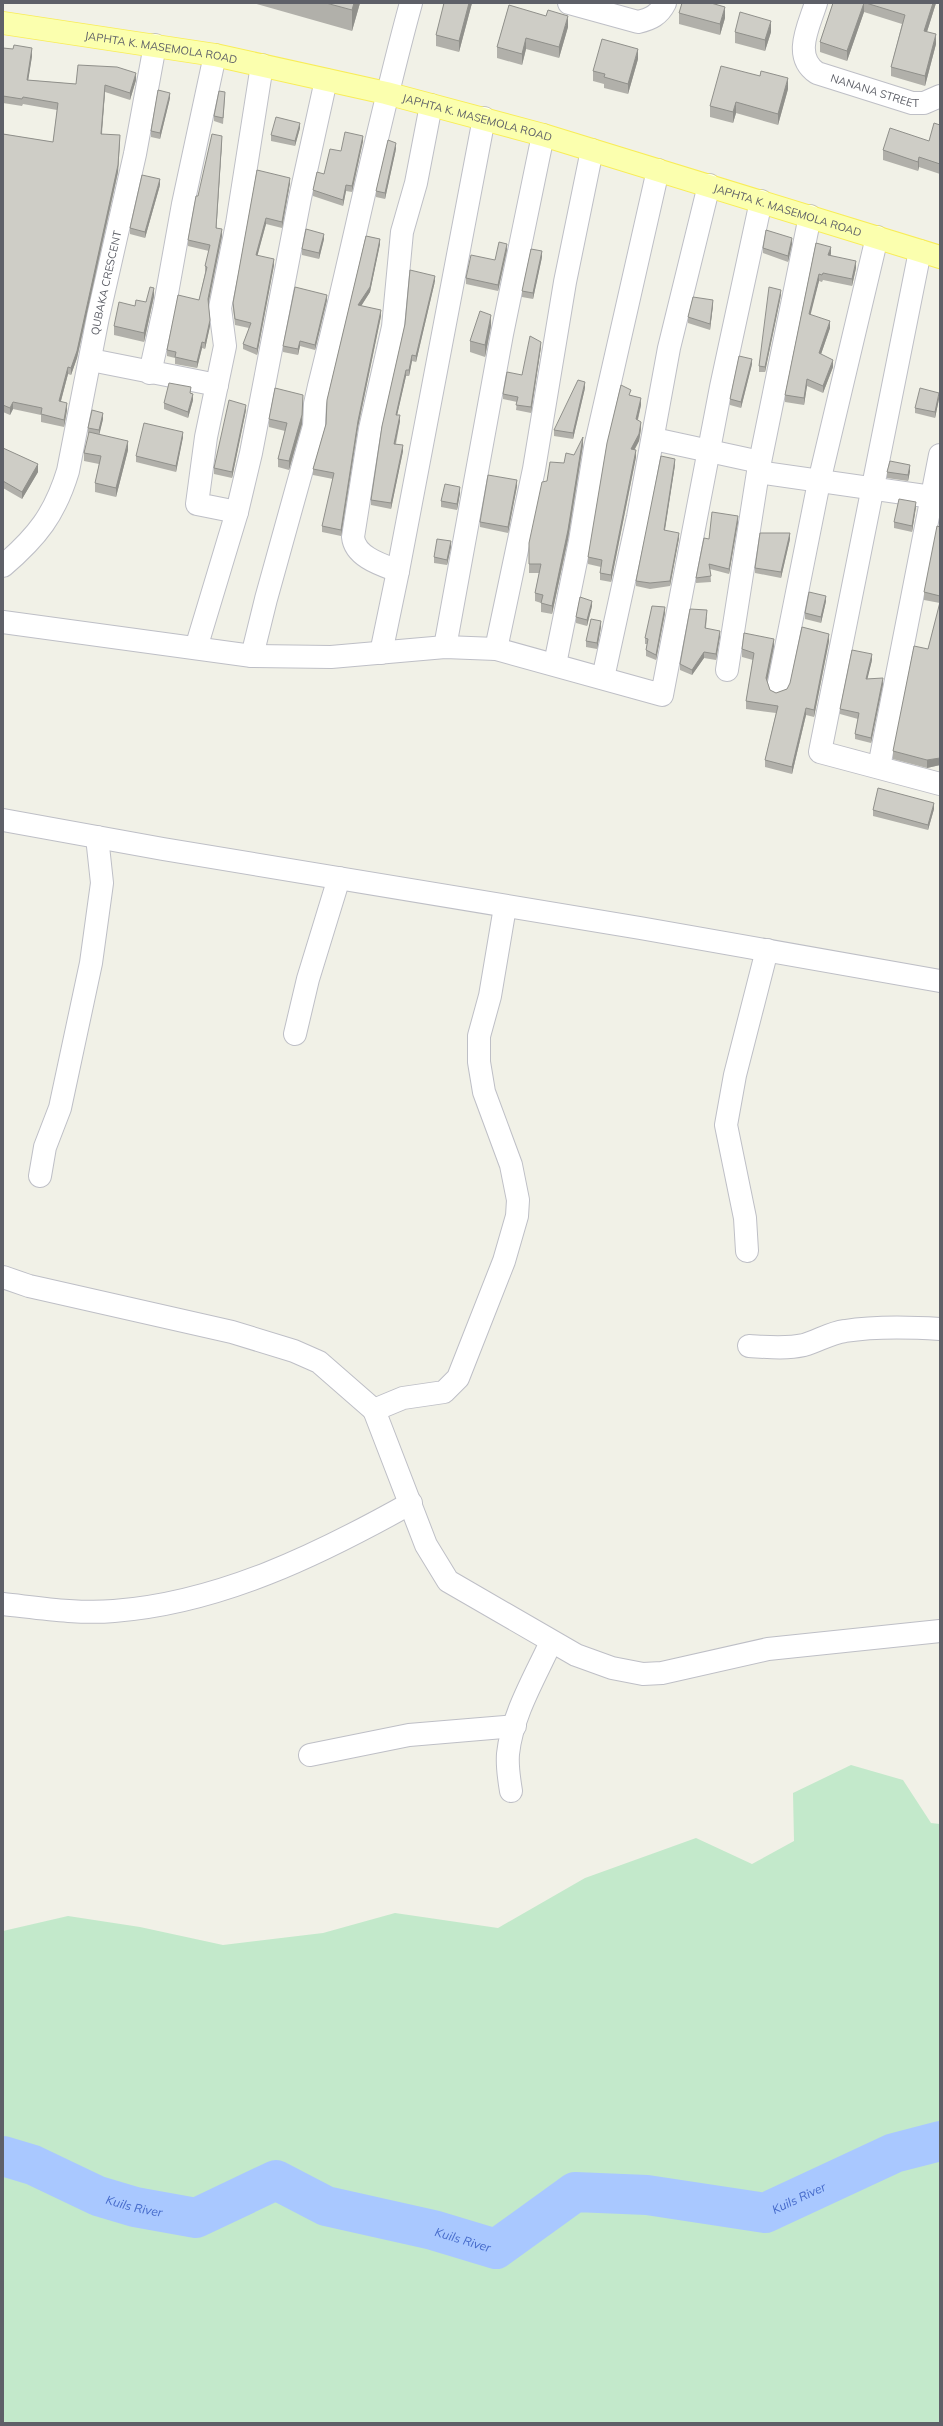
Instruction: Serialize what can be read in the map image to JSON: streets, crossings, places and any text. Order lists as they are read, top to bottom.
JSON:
{
  "streets": {
    "main road": ["JAPHTA K. MASEMOLA ROAD"],
    "street": ["NANANA STREET", "QUBAKA CRESCENT"]
  },
  "crossings": [
    ["JAPHTA K. MASEMOLA ROAD", "QUBAKA CRESCENT"]
  ],
  "water": ["Kuils River"]
}
